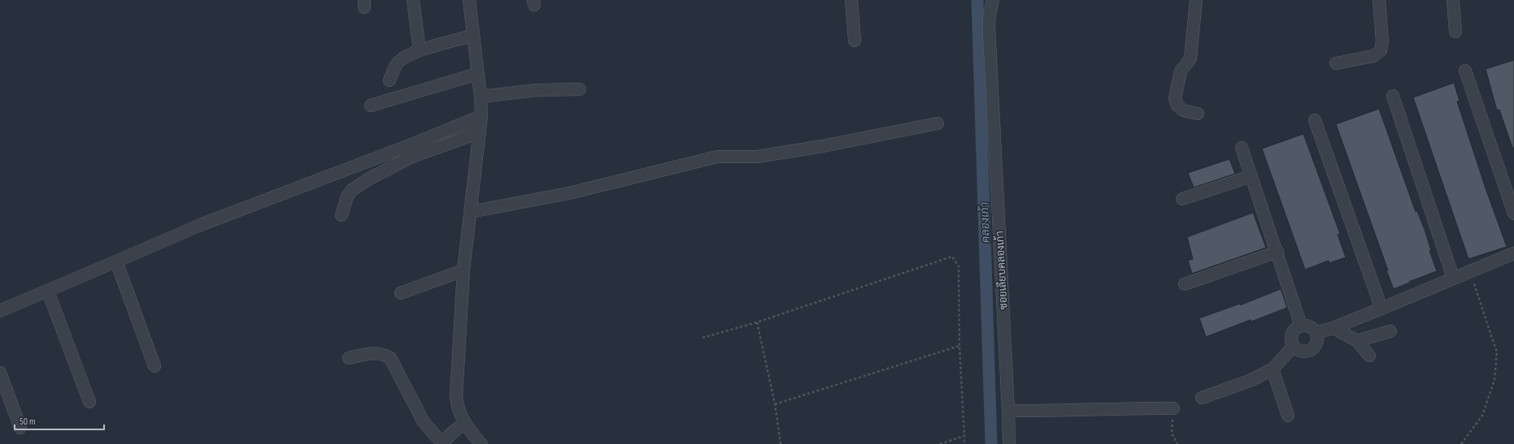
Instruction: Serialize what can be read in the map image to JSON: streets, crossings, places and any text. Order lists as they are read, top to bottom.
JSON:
{
  "streets": {
    "street": ["ซอยเลียบคลองเก้า"]
  },
  "water": ["คลองเก้า"],
  "scale_bar": "50 m"
}
